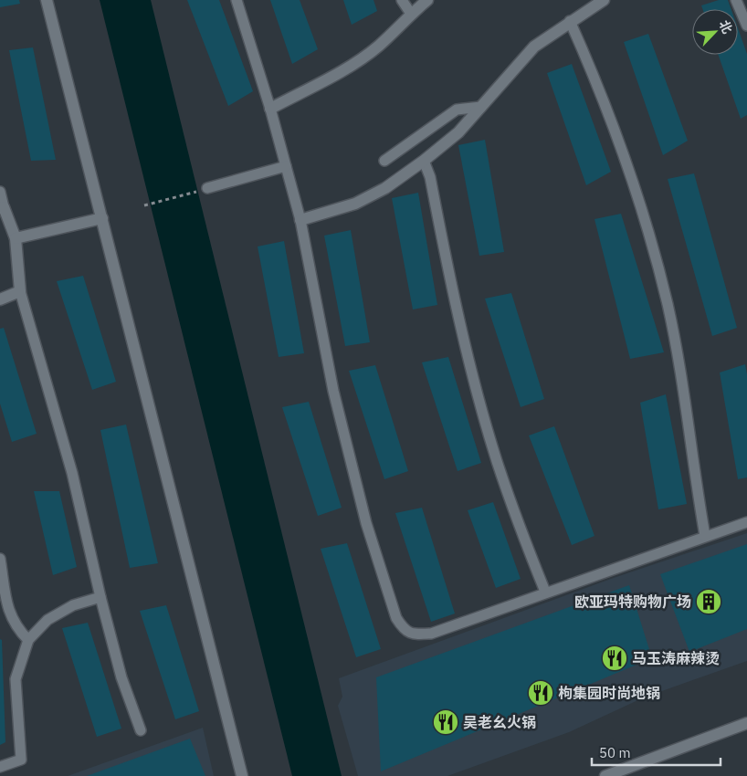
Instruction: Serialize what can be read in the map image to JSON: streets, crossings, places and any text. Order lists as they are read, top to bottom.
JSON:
{
  "places": {
    "building": ["欧亚玛特购物广场"],
    "restaurant": ["马玉涛麻辣烫", "枸集园时尚地锅", "吴老幺火锅"]
  },
  "scale_bar": "50 m",
  "north": "top right"
}
